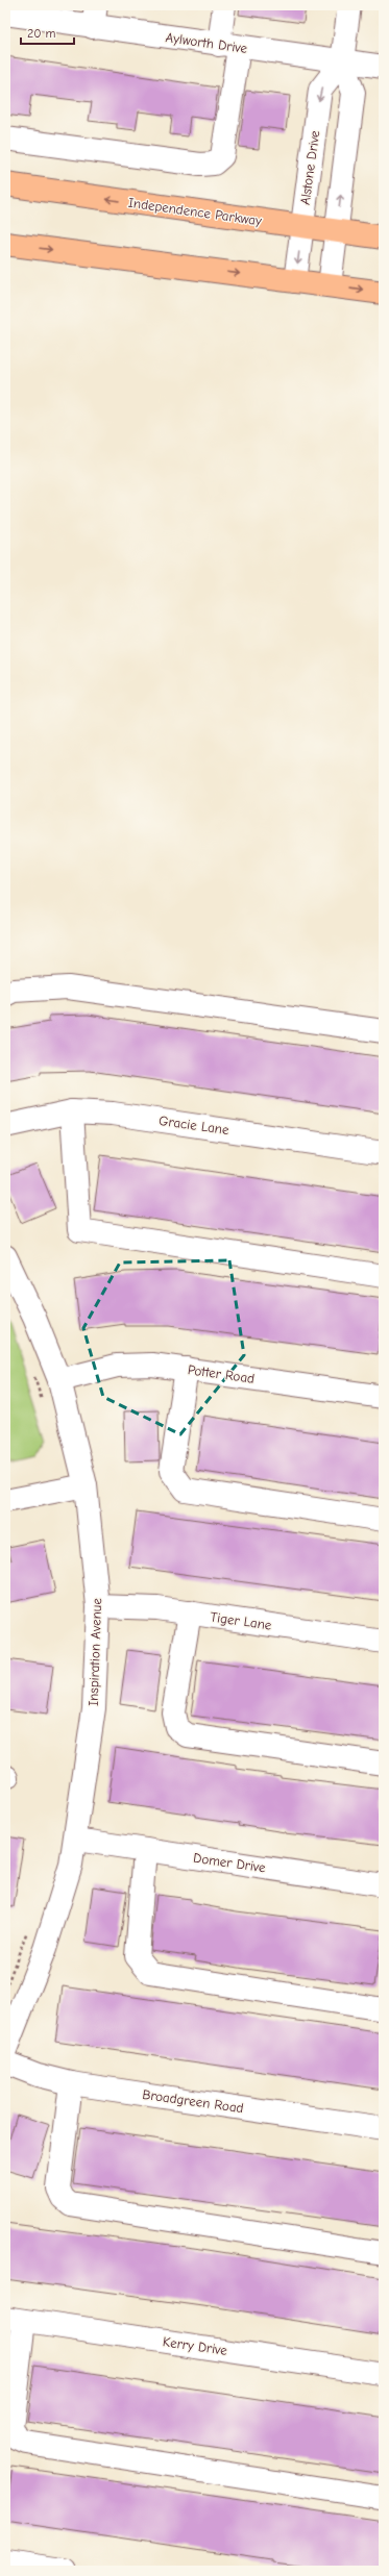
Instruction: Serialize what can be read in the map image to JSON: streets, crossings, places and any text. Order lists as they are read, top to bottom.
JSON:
{
  "streets": {
    "main road": ["Independence Parkway"],
    "street": [
      "Aylworth Drive",
      "Alstone Drive",
      "Gracie Lane",
      "Potter Road",
      "Tiger Lane",
      "Inspiration Avenue",
      "Domer Drive",
      "Broadgreen Road",
      "Kerry Drive"
    ]
  },
  "crossings": [
    ["Aylworth Drive", "Alstone Drive"],
    ["Alstone Drive", "Independence Parkway"],
    ["Potter Road", "Inspiration Avenue"],
    ["Tiger Lane", "Inspiration Avenue"],
    ["Inspiration Avenue", "Domer Drive"]
  ],
  "scale_bar": "20 m"
}
